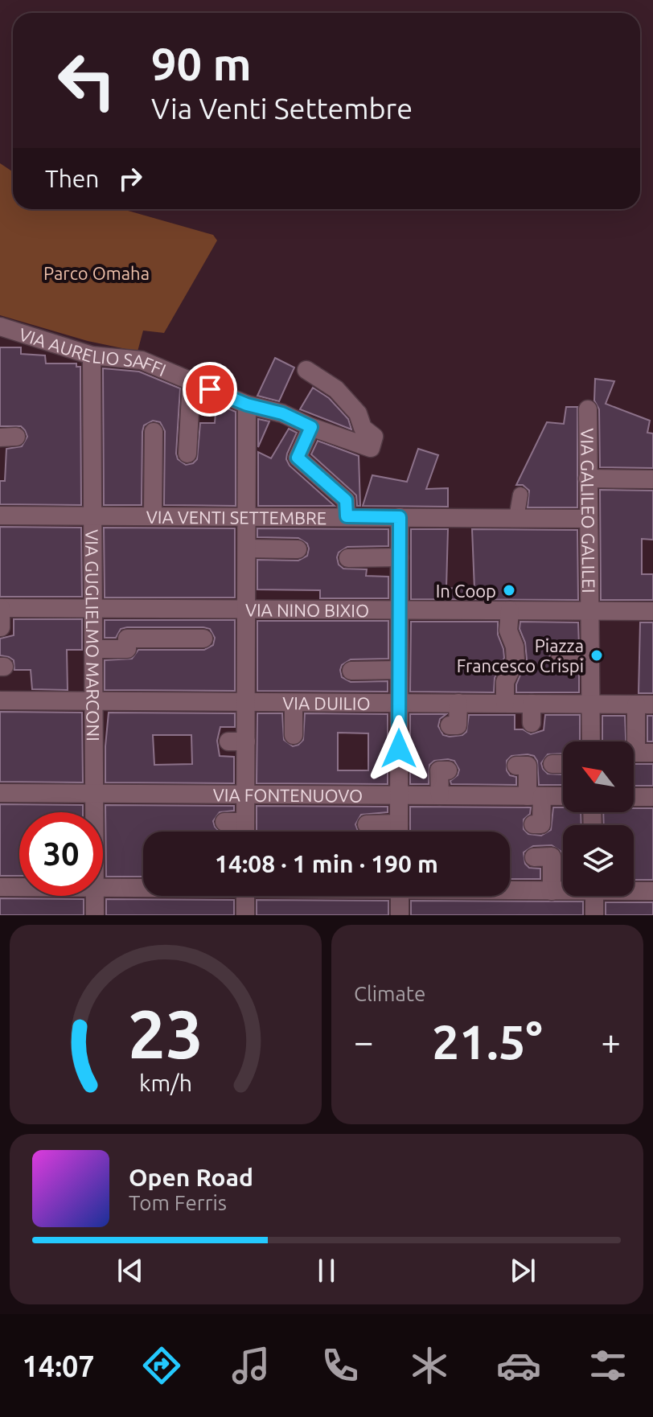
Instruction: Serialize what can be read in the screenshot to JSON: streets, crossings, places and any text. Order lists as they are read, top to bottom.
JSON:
{
  "streets": {
    "street": [
      "VIA AURELIO SAFFI",
      "VIA GALILEO GALILEI",
      "VIA VENTI SETTEMBRE",
      "VIA NINO BIXIO",
      "VIA GUGLIELMO MARCONI",
      "VIA DUILIO",
      "VIA FONTENUOVO"
    ]
  },
  "crossings": [
    ["VIA AURELIO SAFFI", "VIA GUGLIELMO MARCONI"],
    ["VIA GALILEO GALILEI", "VIA VENTI SETTEMBRE"],
    ["VIA GALILEO GALILEI", "VIA NINO BIXIO"],
    ["VIA GALILEO GALILEI", "VIA DUILIO"],
    ["VIA VENTI SETTEMBRE", "VIA GUGLIELMO MARCONI"],
    ["VIA NINO BIXIO", "VIA GUGLIELMO MARCONI"],
    ["VIA GUGLIELMO MARCONI", "VIA DUILIO"],
    ["VIA GUGLIELMO MARCONI", "VIA FONTENUOVO"]
  ],
  "parks": ["Parco Omaha"],
  "places": ["In Coop", "Piazza Francesco Crispi"],
  "north": "top left",
  "page": {
    "turn": ["90 m", "Via Venti Settembre"],
    "then": "Then",
    "limit": "30",
    "trip": "14:08 · 1 min · 190 m",
    "tile": "Climate",
    "heat": ["−", "21.5°", "+"],
    "song": ["Open Road", "Tom Ferris"],
    "tabs": "14:07",
    "gauge": ["23", "km/h"]
  }
}
